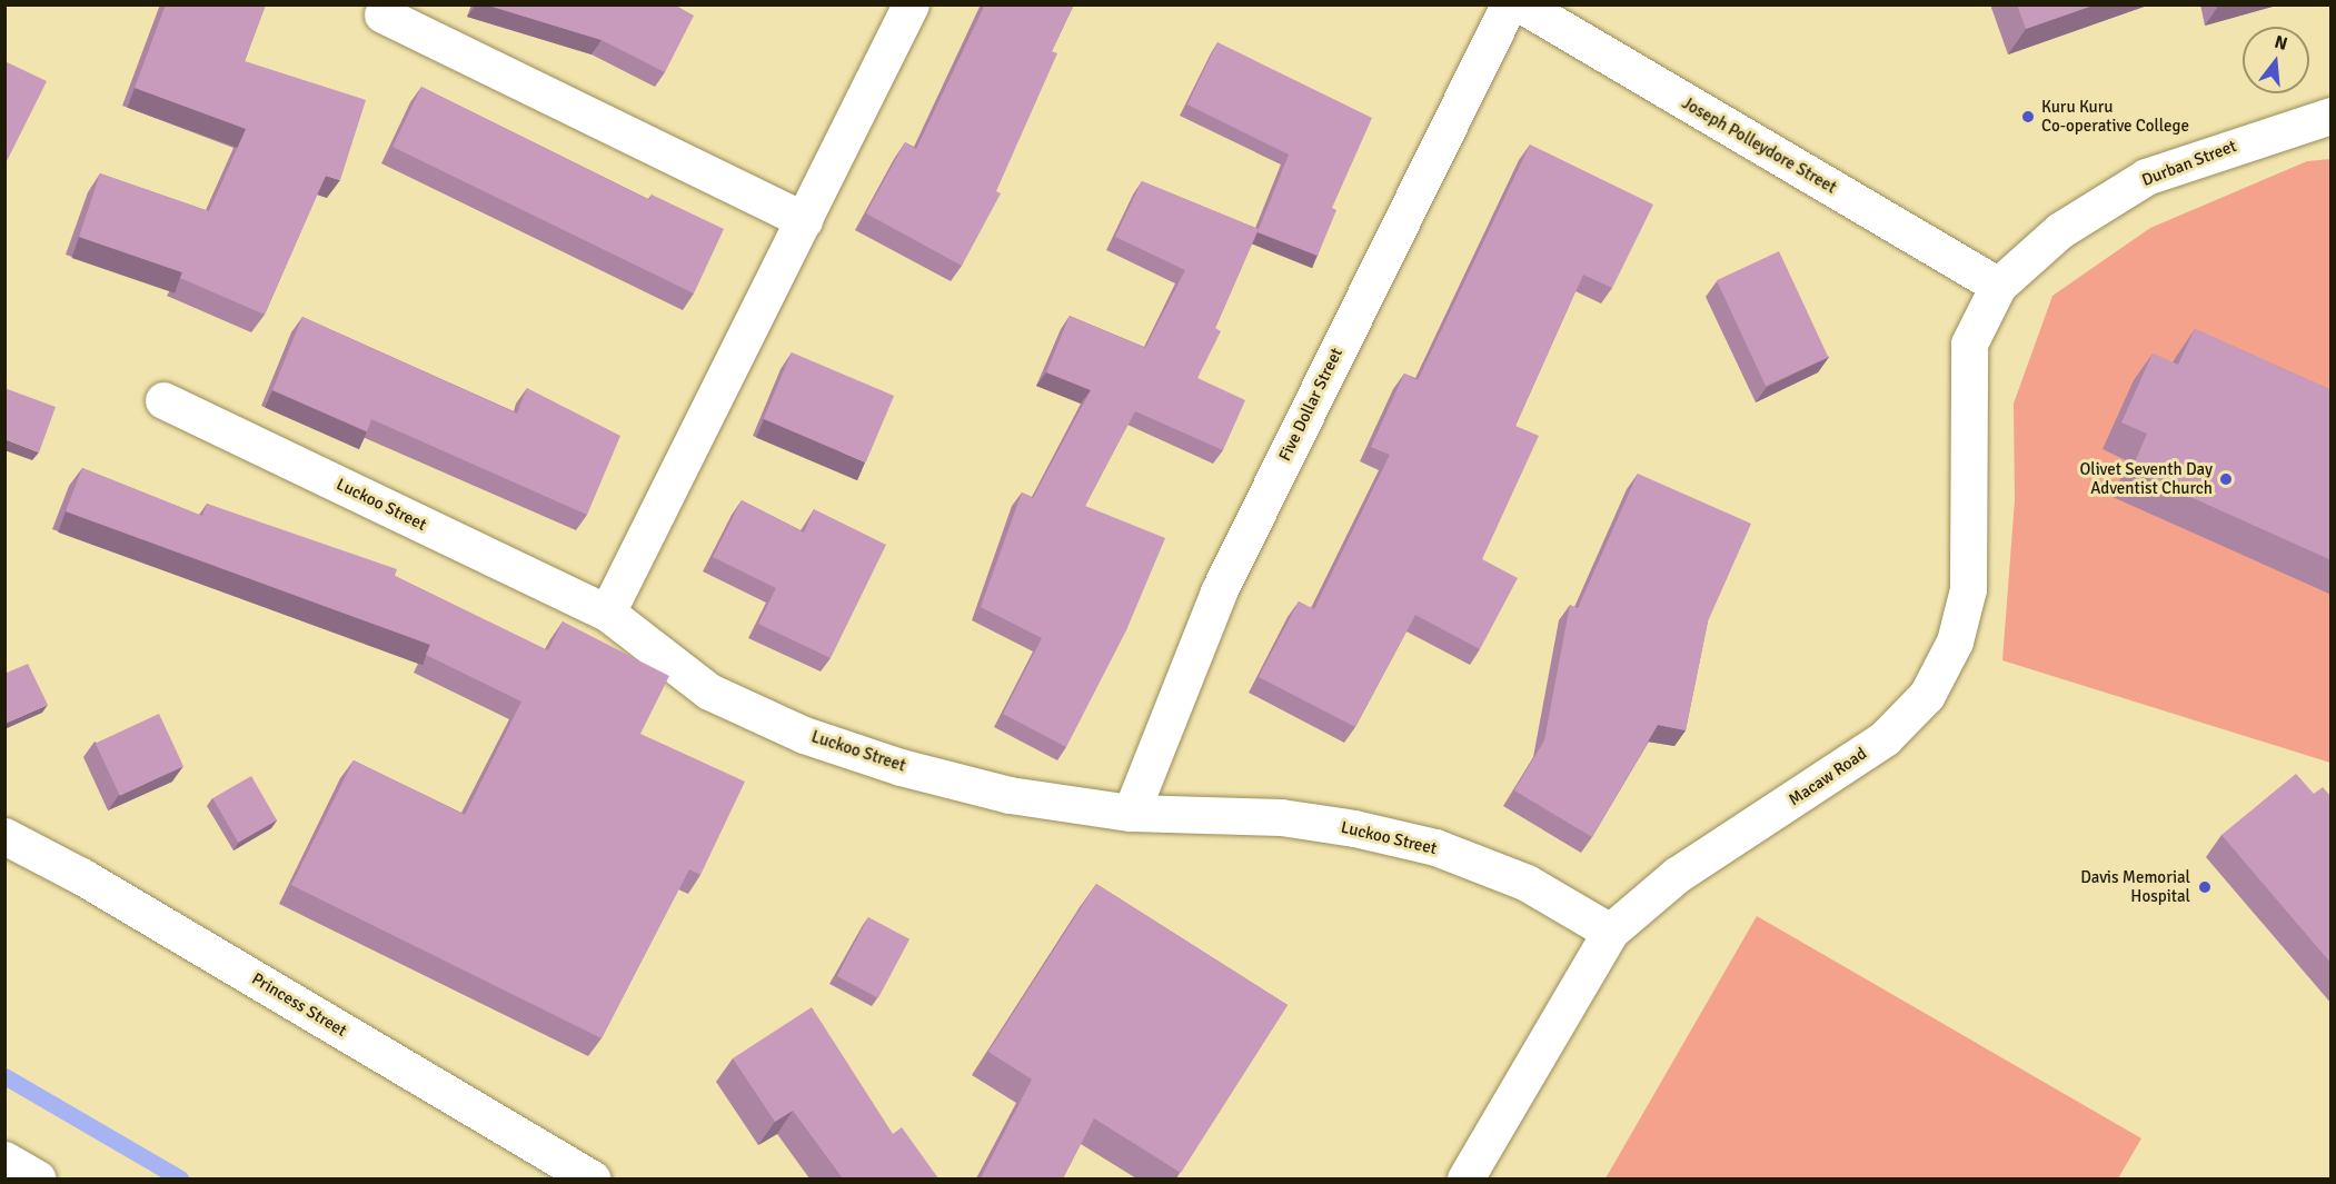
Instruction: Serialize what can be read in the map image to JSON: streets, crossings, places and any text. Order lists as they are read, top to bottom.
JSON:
{
  "streets": {
    "street": [
      "Joseph Polleydore Street",
      "Durban Street",
      "Five Dollar Street",
      "Luckoo Street",
      "Macaw Road",
      "Princess Street"
    ]
  },
  "crossings": [
    ["Joseph Polleydore Street", "Durban Street"],
    ["Joseph Polleydore Street", "Macaw Road"],
    ["Durban Street", "Macaw Road"],
    ["Five Dollar Street", "Luckoo Street"],
    ["Luckoo Street", "Macaw Road"]
  ],
  "places": ["Kuru Kuru Co-operative College", "Olivet Seventh Day Adventist Church", "Davis Memorial Hospital"],
  "north": "top"
}
